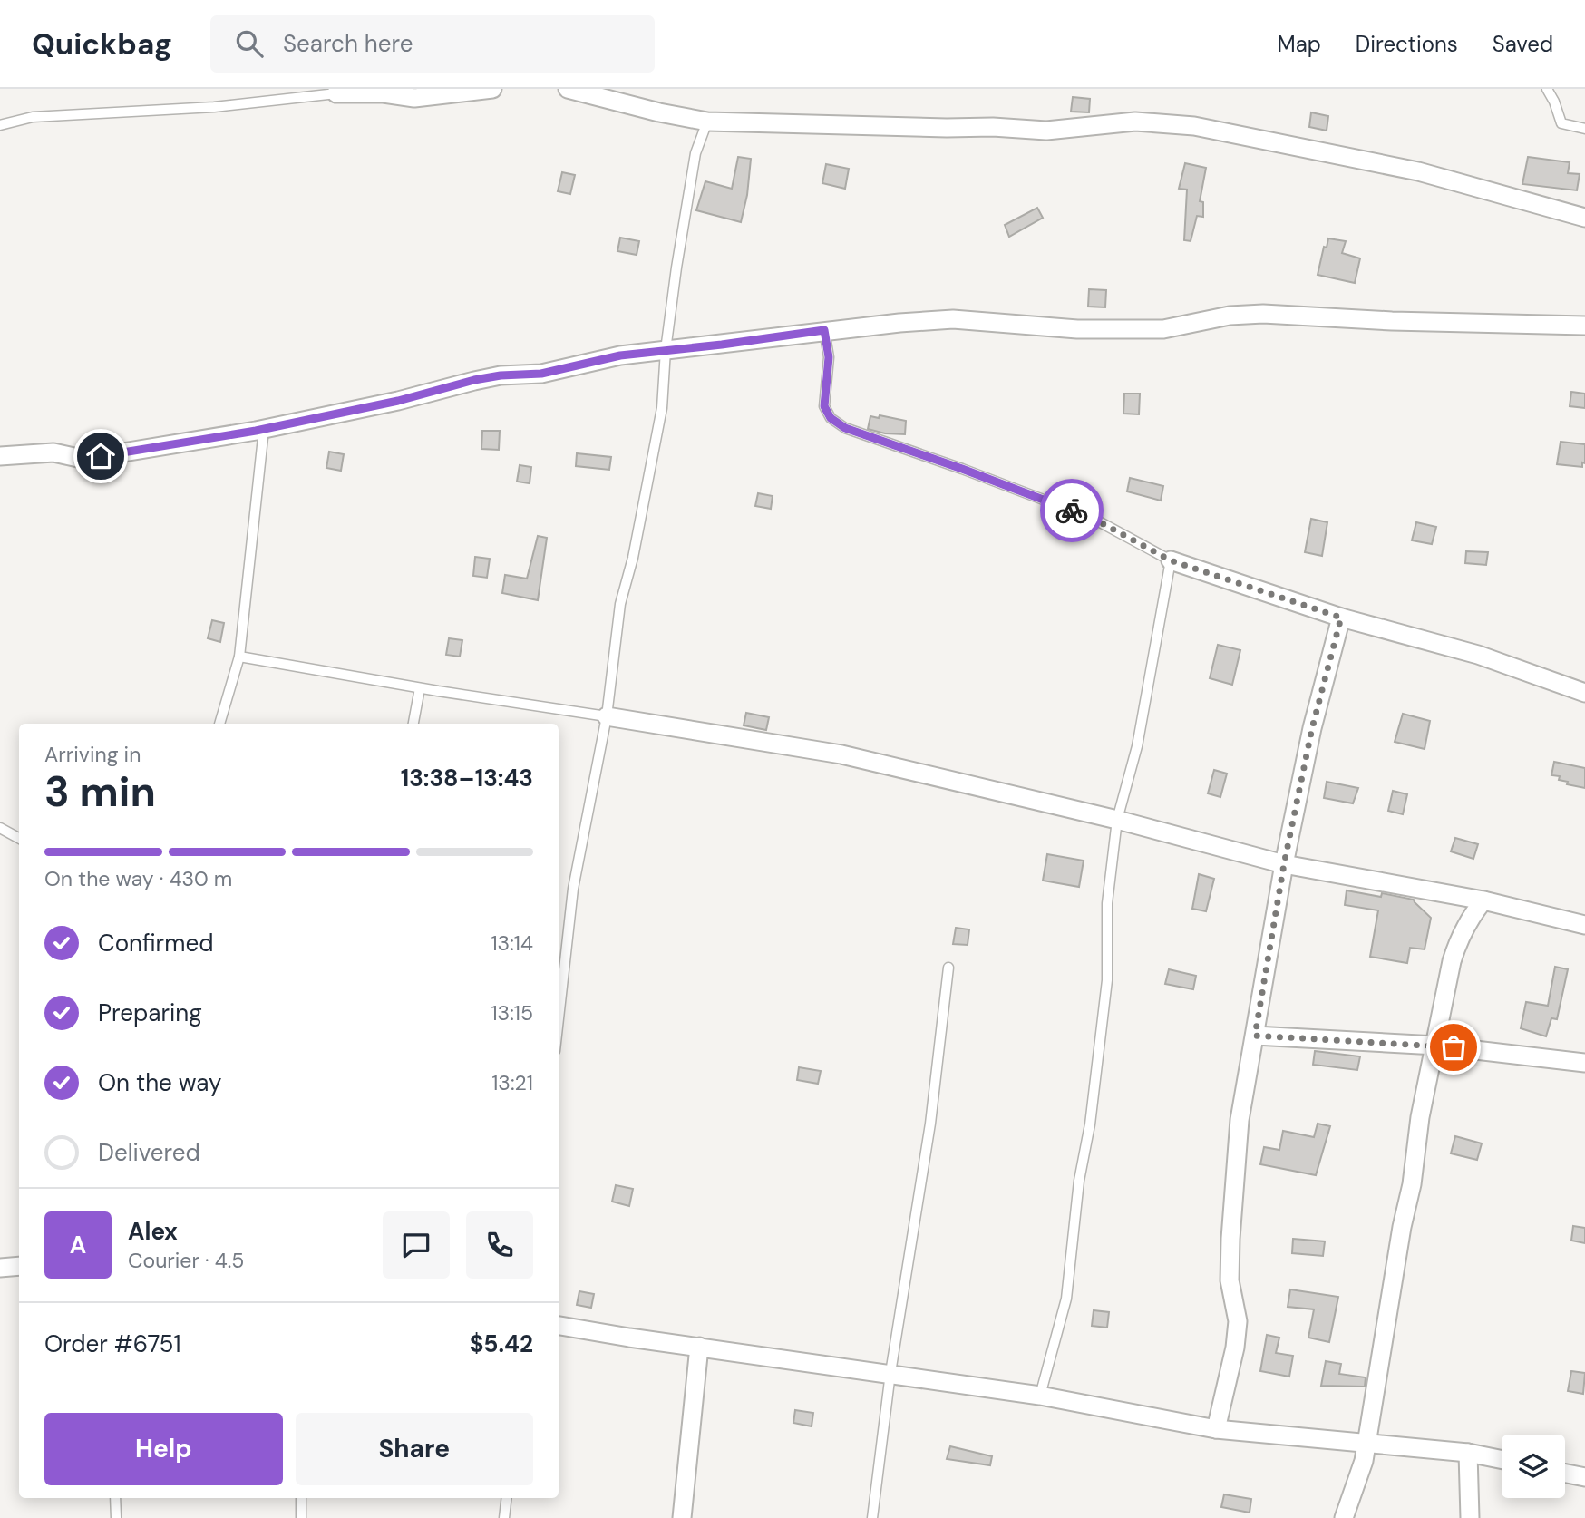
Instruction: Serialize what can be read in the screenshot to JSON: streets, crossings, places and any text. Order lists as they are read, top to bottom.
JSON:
{
  "page": {
    "header": "Quickbag",
    "search": "Search here",
    "nav": ["Map", "Directions", "Saved"],
    "heading": ["3 min", "Arriving in", "13:38–13:43"],
    "panel": [
      "Alex",
      "Courier · 4.5",
      "Order #6751",
      "$5.42"
    ],
    "bar": "On the way · 430 m",
    "list": [
      ["Confirmed", "13:14"],
      ["Preparing", "13:15"],
      ["On the way", "13:21"],
      "Delivered"
    ],
    "round": "A",
    "buttons": ["Help", "Share"]
  }
}
